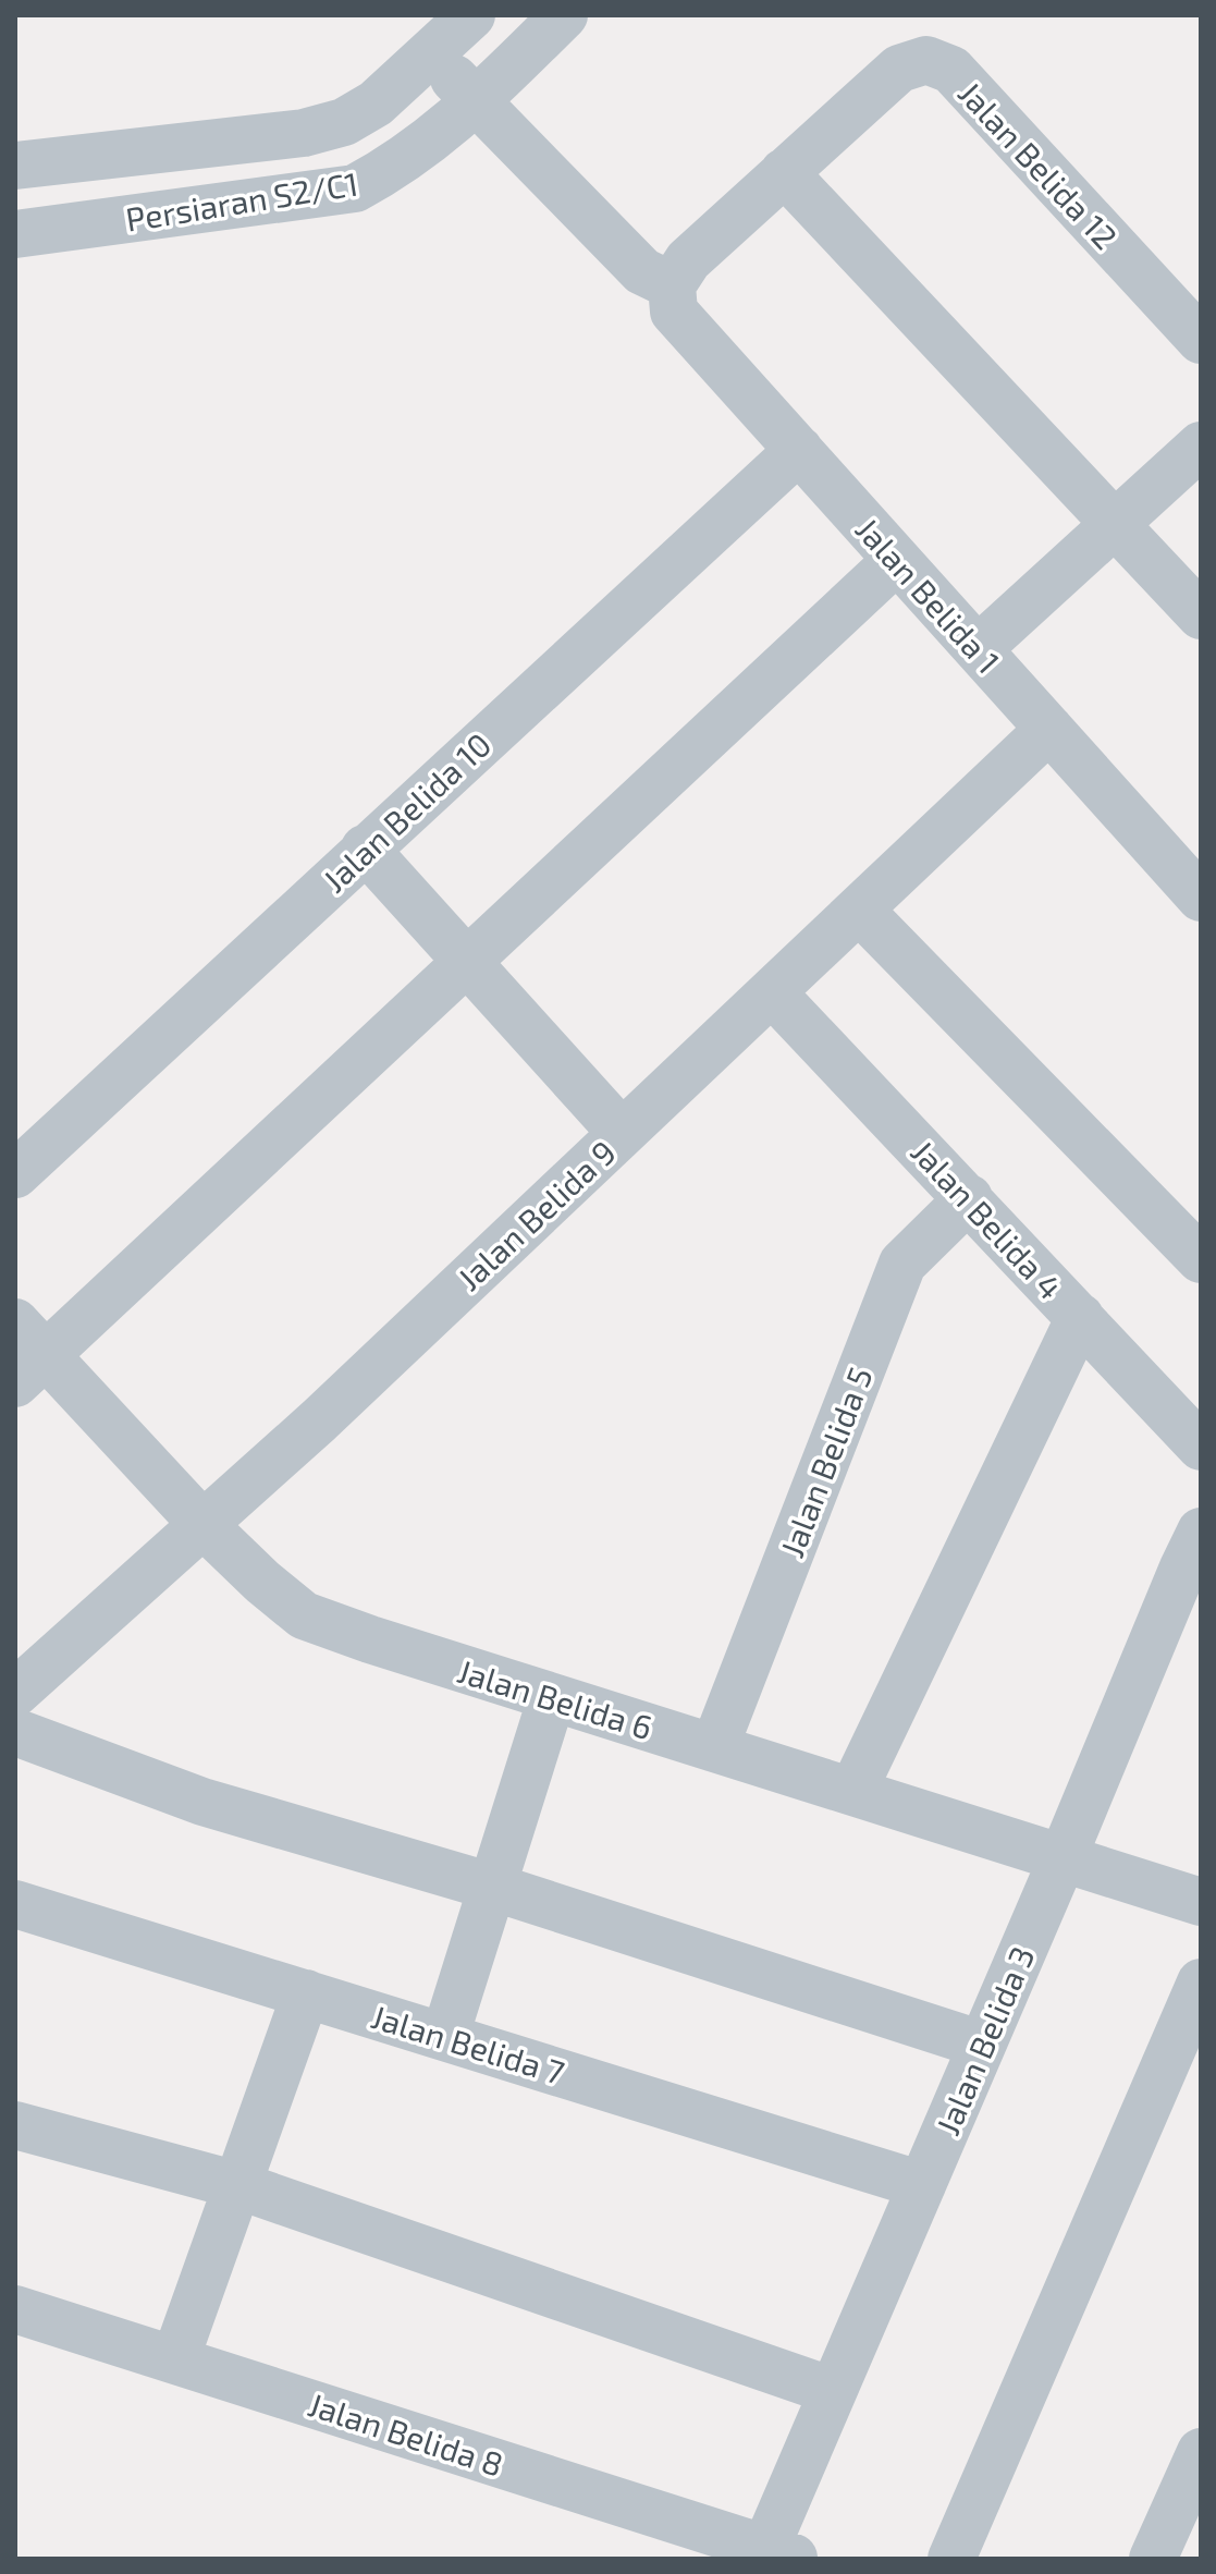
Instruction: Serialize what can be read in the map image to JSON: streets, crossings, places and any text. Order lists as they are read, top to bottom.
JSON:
{
  "streets": {
    "street": [
      "Jalan Belida 12",
      "Persiaran S2/C1",
      "Jalan Belida 1",
      "Jalan Belida 10",
      "Jalan Belida 9",
      "Jalan Belida 4",
      "Jalan Belida 5",
      "Jalan Belida 6",
      "Jalan Belida 3",
      "Jalan Belida 7",
      "Jalan Belida 8"
    ]
  },
  "crossings": [
    ["Jalan Belida 12", "Jalan Belida 1"],
    ["Jalan Belida 1", "Jalan Belida 10"],
    ["Jalan Belida 1", "Jalan Belida 9"],
    ["Jalan Belida 9", "Jalan Belida 4"],
    ["Jalan Belida 9", "Jalan Belida 6"],
    ["Jalan Belida 4", "Jalan Belida 5"],
    ["Jalan Belida 5", "Jalan Belida 6"],
    ["Jalan Belida 6", "Jalan Belida 3"],
    ["Jalan Belida 3", "Jalan Belida 7"],
    ["Jalan Belida 3", "Jalan Belida 8"]
  ]
}
